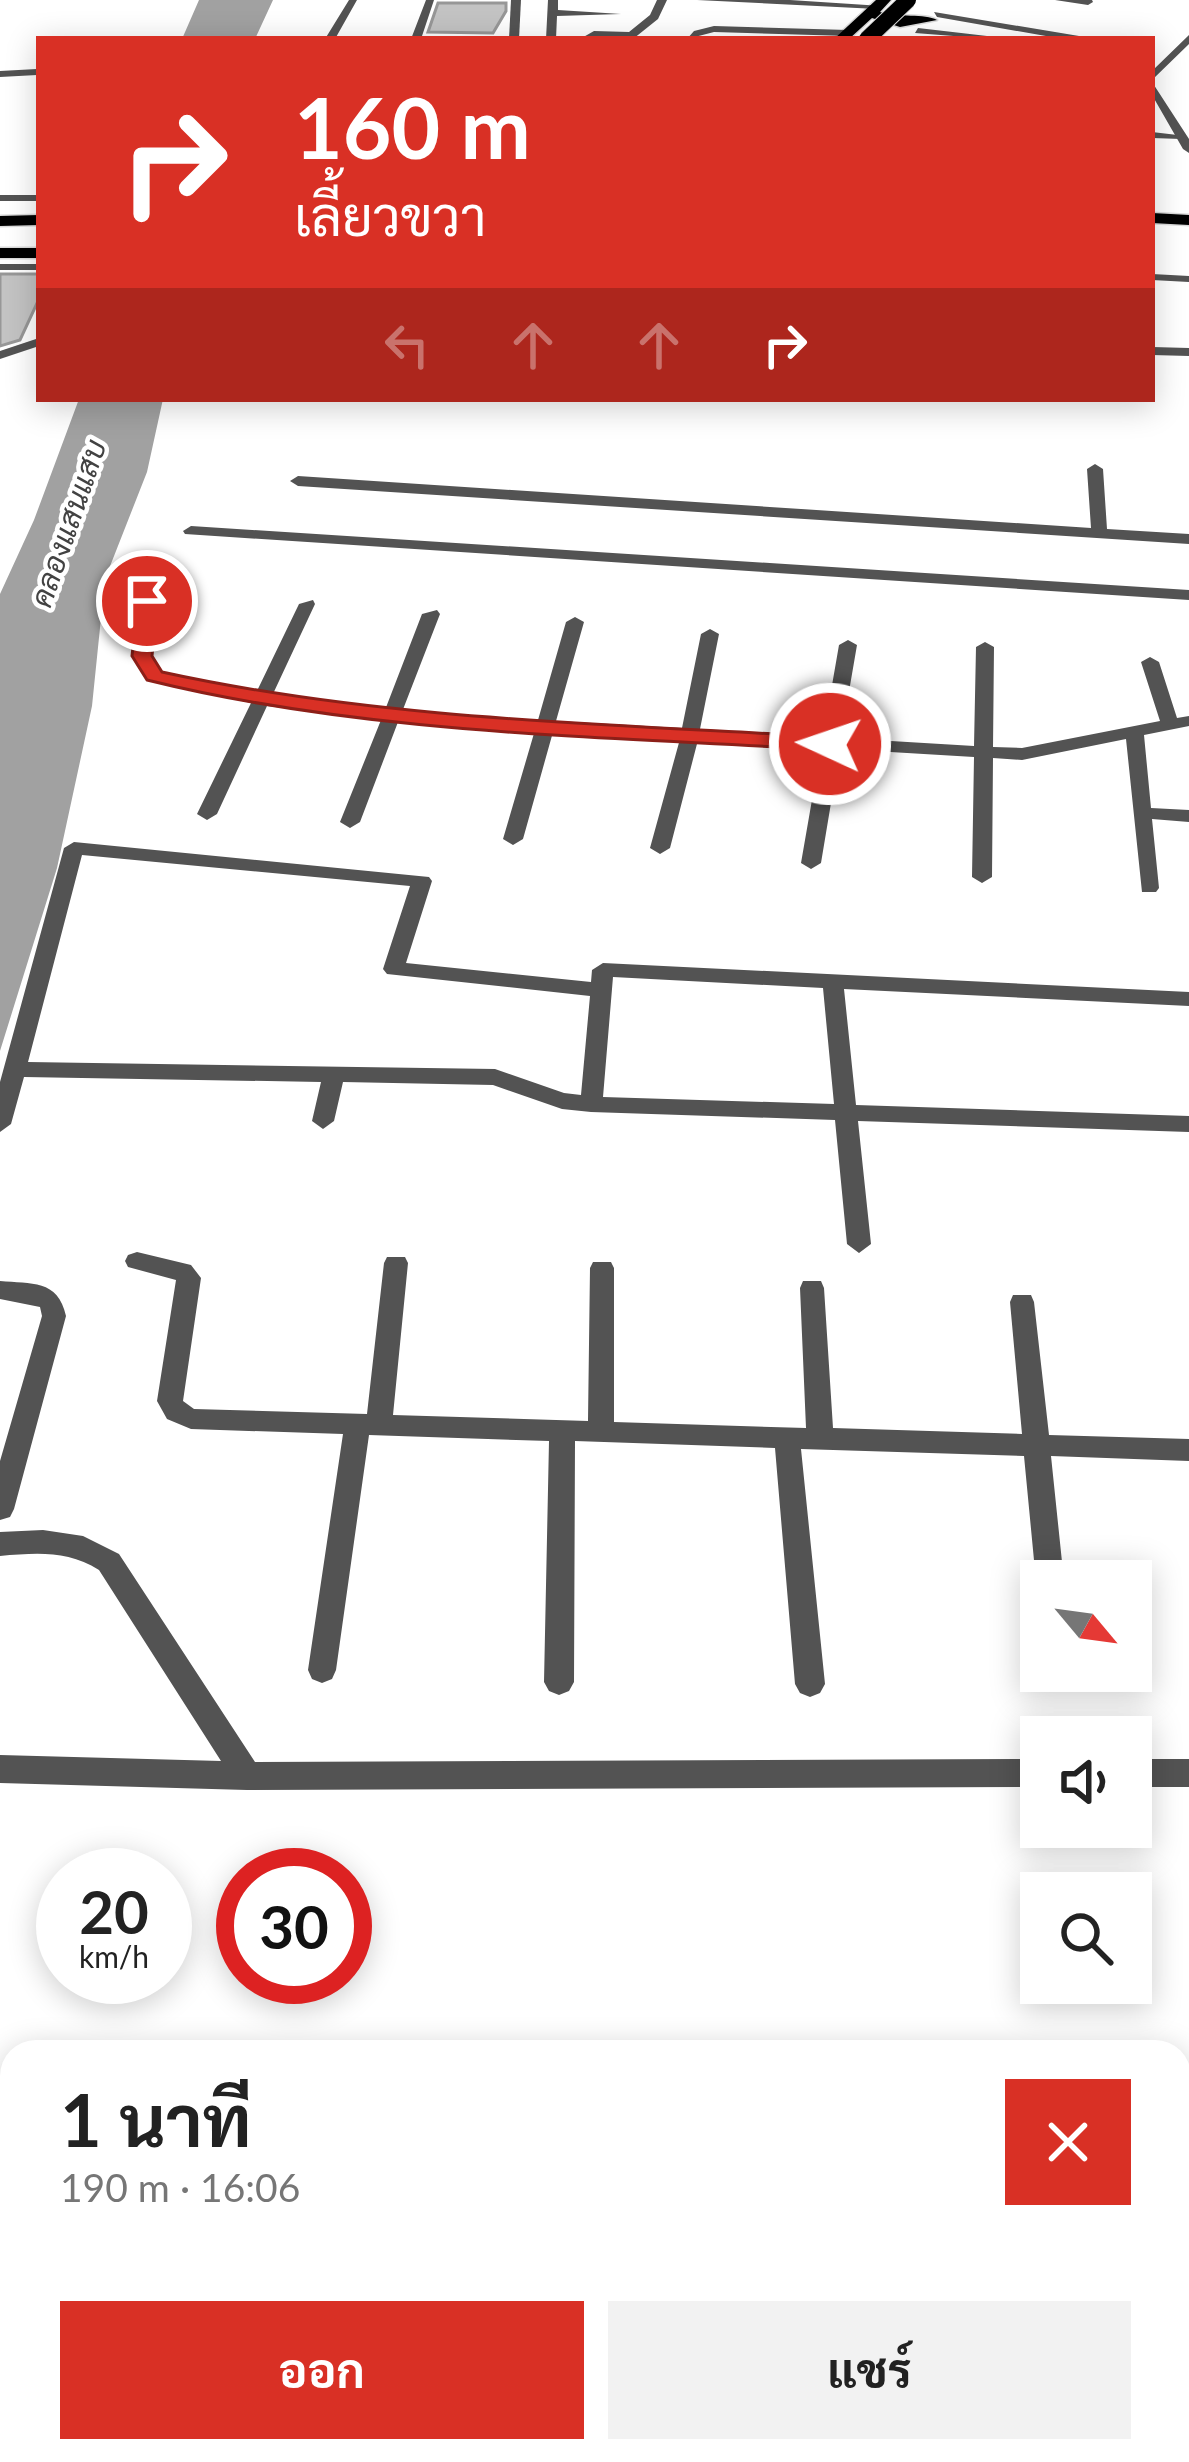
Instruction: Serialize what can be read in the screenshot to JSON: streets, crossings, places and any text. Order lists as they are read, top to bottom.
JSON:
{
  "water": ["คลองแสนแสบ"],
  "north": "bottom right",
  "page": {
    "turn": ["160 m", "เลี้ยวขวา"],
    "speed": "20 km/h",
    "limit": "30",
    "heading": ["1 นาที", "190 m · 16:06"],
    "buttons": ["ออก", "แชร์"]
  }
}
